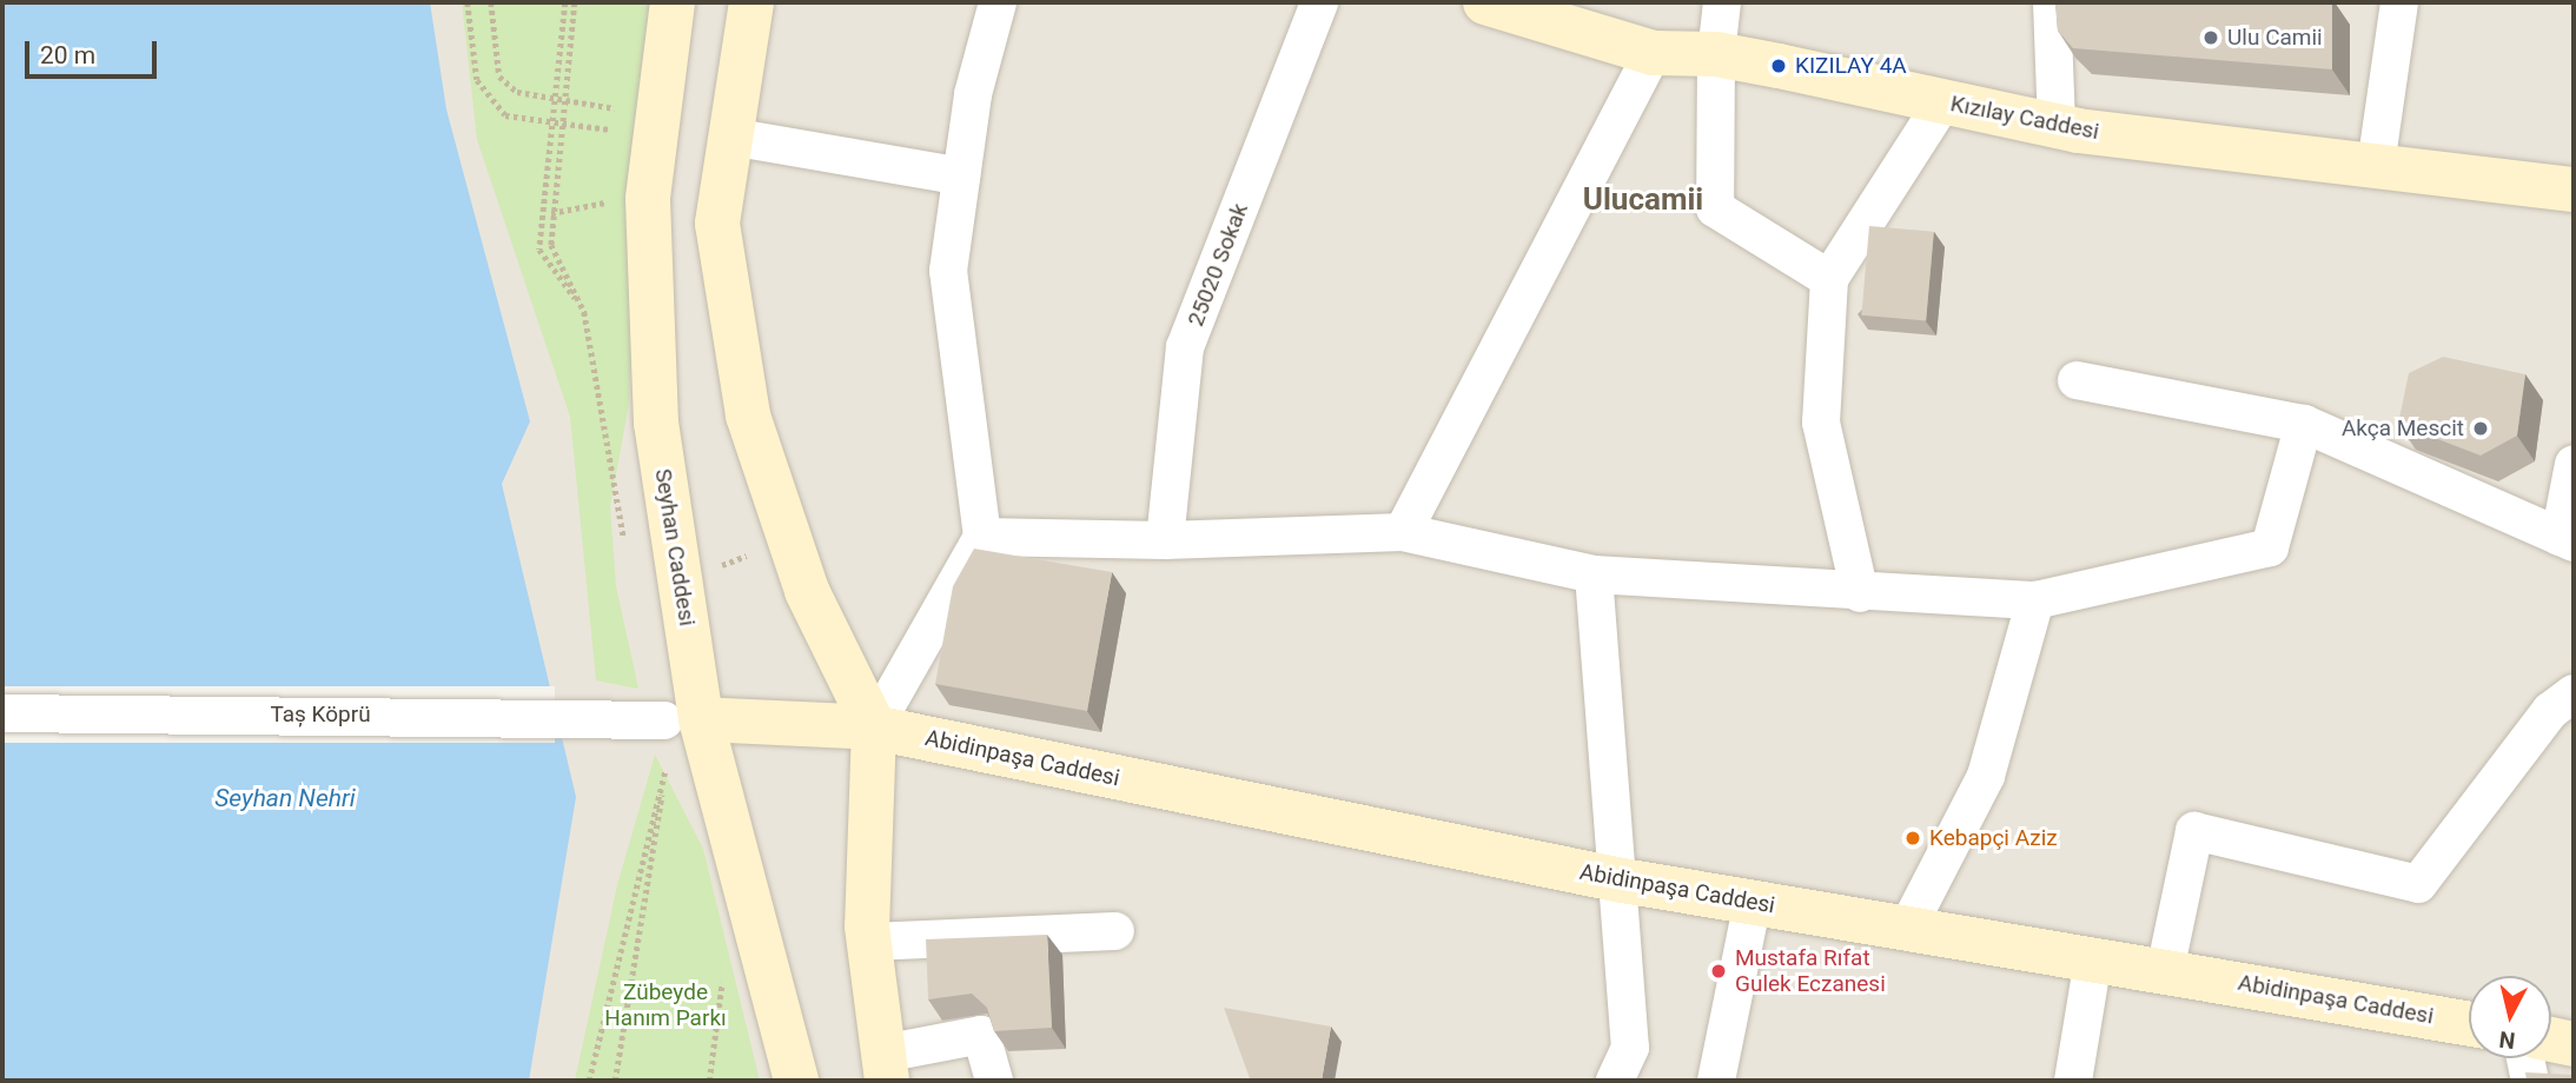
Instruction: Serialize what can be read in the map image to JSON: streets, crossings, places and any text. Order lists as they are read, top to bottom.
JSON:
{
  "streets": {
    "main road": ["Kızılay Caddesi", "Seyhan Caddesi", "Abidinpaşa Caddesi"],
    "street": ["25020 Sokak", "Taș Köprü"]
  },
  "crossings": [
    ["Seyhan Caddesi", "Taș Köprü"],
    ["Seyhan Caddesi", "Abidinpaşa Caddesi"],
    ["Taș Köprü", "Abidinpaşa Caddesi"]
  ],
  "districts": ["Ulucamii"],
  "water": ["Seyhan Nehri"],
  "parks": ["Zübeyde Hanım Parkı"],
  "places": [
    "Ulu Camii",
    "KIZILAY 4A",
    "Akça Mescit",
    "Kebapçi Aziz",
    "Mustafa Rıfat Gulek Eczanesi"
  ],
  "scale_bar": "20 m",
  "north": "bottom"
}
